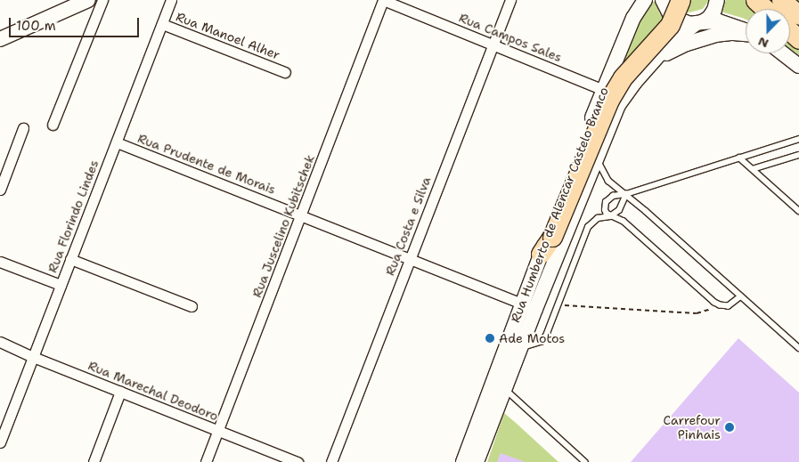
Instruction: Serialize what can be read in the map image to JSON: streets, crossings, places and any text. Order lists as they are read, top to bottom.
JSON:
{
  "streets": {
    "main road": ["Rua Humberto de Alencar Castelo Branco"],
    "street": [
      "Rua Manoel Alher",
      "Rua Campos Sales",
      "Rua Prudente de Morais",
      "Rua Florindo Lindes",
      "Rua Juscelino Kubitschek",
      "Rua Costa e Silva",
      "Rua Marechal Deodoro"
    ]
  },
  "crossings": [
    ["Rua Manoel Alher", "Rua Florindo Lindes"],
    ["Rua Campos Sales", "Rua Humberto de Alencar Castelo Branco"],
    ["Rua Campos Sales", "Rua Juscelino Kubitschek"],
    ["Rua Campos Sales", "Rua Costa e Silva"],
    ["Rua Prudente de Morais", "Rua Humberto de Alencar Castelo Branco"],
    ["Rua Prudente de Morais", "Rua Florindo Lindes"],
    ["Rua Prudente de Morais", "Rua Juscelino Kubitschek"],
    ["Rua Prudente de Morais", "Rua Costa e Silva"],
    ["Rua Florindo Lindes", "Rua Marechal Deodoro"],
    ["Rua Juscelino Kubitschek", "Rua Marechal Deodoro"]
  ],
  "places": ["Ade Motos", "Carrefour Pinhais"],
  "scale_bar": "100 m",
  "north": "bottom"
}
